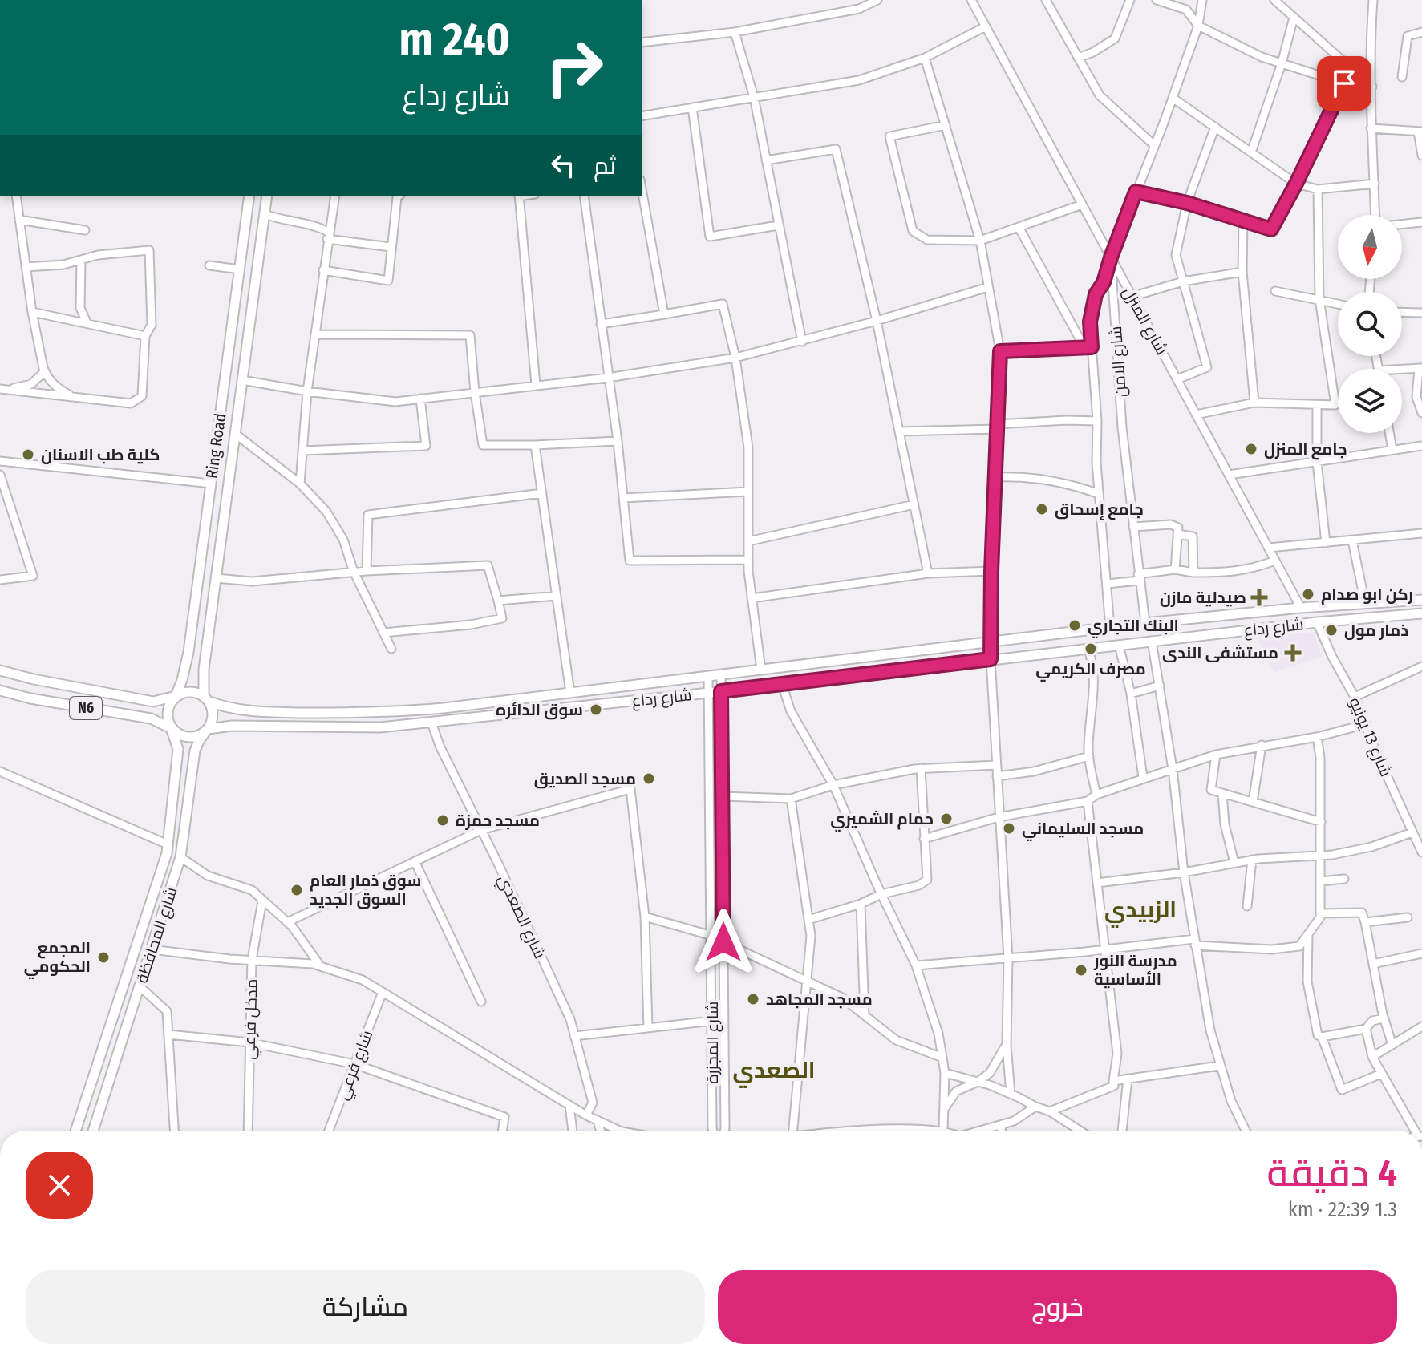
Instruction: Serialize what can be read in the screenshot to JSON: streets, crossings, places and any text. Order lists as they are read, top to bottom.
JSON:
{
  "streets": {
    "main road": [
      "Ring Road",
      "شارع رداع",
      "N6",
      "شارع المحافظة"
    ],
    "street": [
      "شارع المنزل",
      "شارع الامن",
      "شارع 13 يونيو",
      "شارع الصعدي",
      "مدخل فرعي",
      "شارع المجزرة",
      "شارع فرعي"
    ]
  },
  "crossings": [
    ["شارع المنزل", "شارع الامن"],
    ["شارع المنزل", "شارع رداع"],
    ["شارع الامن", "شارع رداع"],
    ["Ring Road", "شارع رداع"],
    ["Ring Road", "N6"],
    ["Ring Road", "شارع المحافظة"],
    ["شارع رداع", "N6"],
    ["شارع رداع", "شارع 13 يونيو"],
    ["شارع رداع", "شارع الصعدي"],
    ["شارع رداع", "شارع المحافظة"],
    ["شارع رداع", "شارع المجزرة"],
    ["N6", "شارع المحافظة"]
  ],
  "districts": ["الزبيدي", "الصعدي"],
  "places": {
    "other": [
      "جامع المنزل",
      "كلية طب الاسنان",
      "جامع إسحاق",
      "ركن ابو صدام",
      "البنك التجاري",
      "ذمار مول",
      "مصرف الكريمي",
      "سوق الدائره",
      "مسجد الصديق",
      "حمام الشميري",
      "مسجد حمزة",
      "مسجد السليماني",
      "سوق ذمار العام السوق الجديد",
      "المجمع الحكومي",
      "مدرسة النور الأساسية",
      "مسجد المجاهد"
    ],
    "health": ["صيدلية مازن", "مستشفى الندى"]
  },
  "north": "bottom",
  "page": {
    "turn": ["240 m", "شارع رداع"],
    "then": "ثم",
    "heading": ["4 دقيقة", "1.3 km · 22:39"],
    "buttons": ["خروج", "مشاركة"]
  }
}
